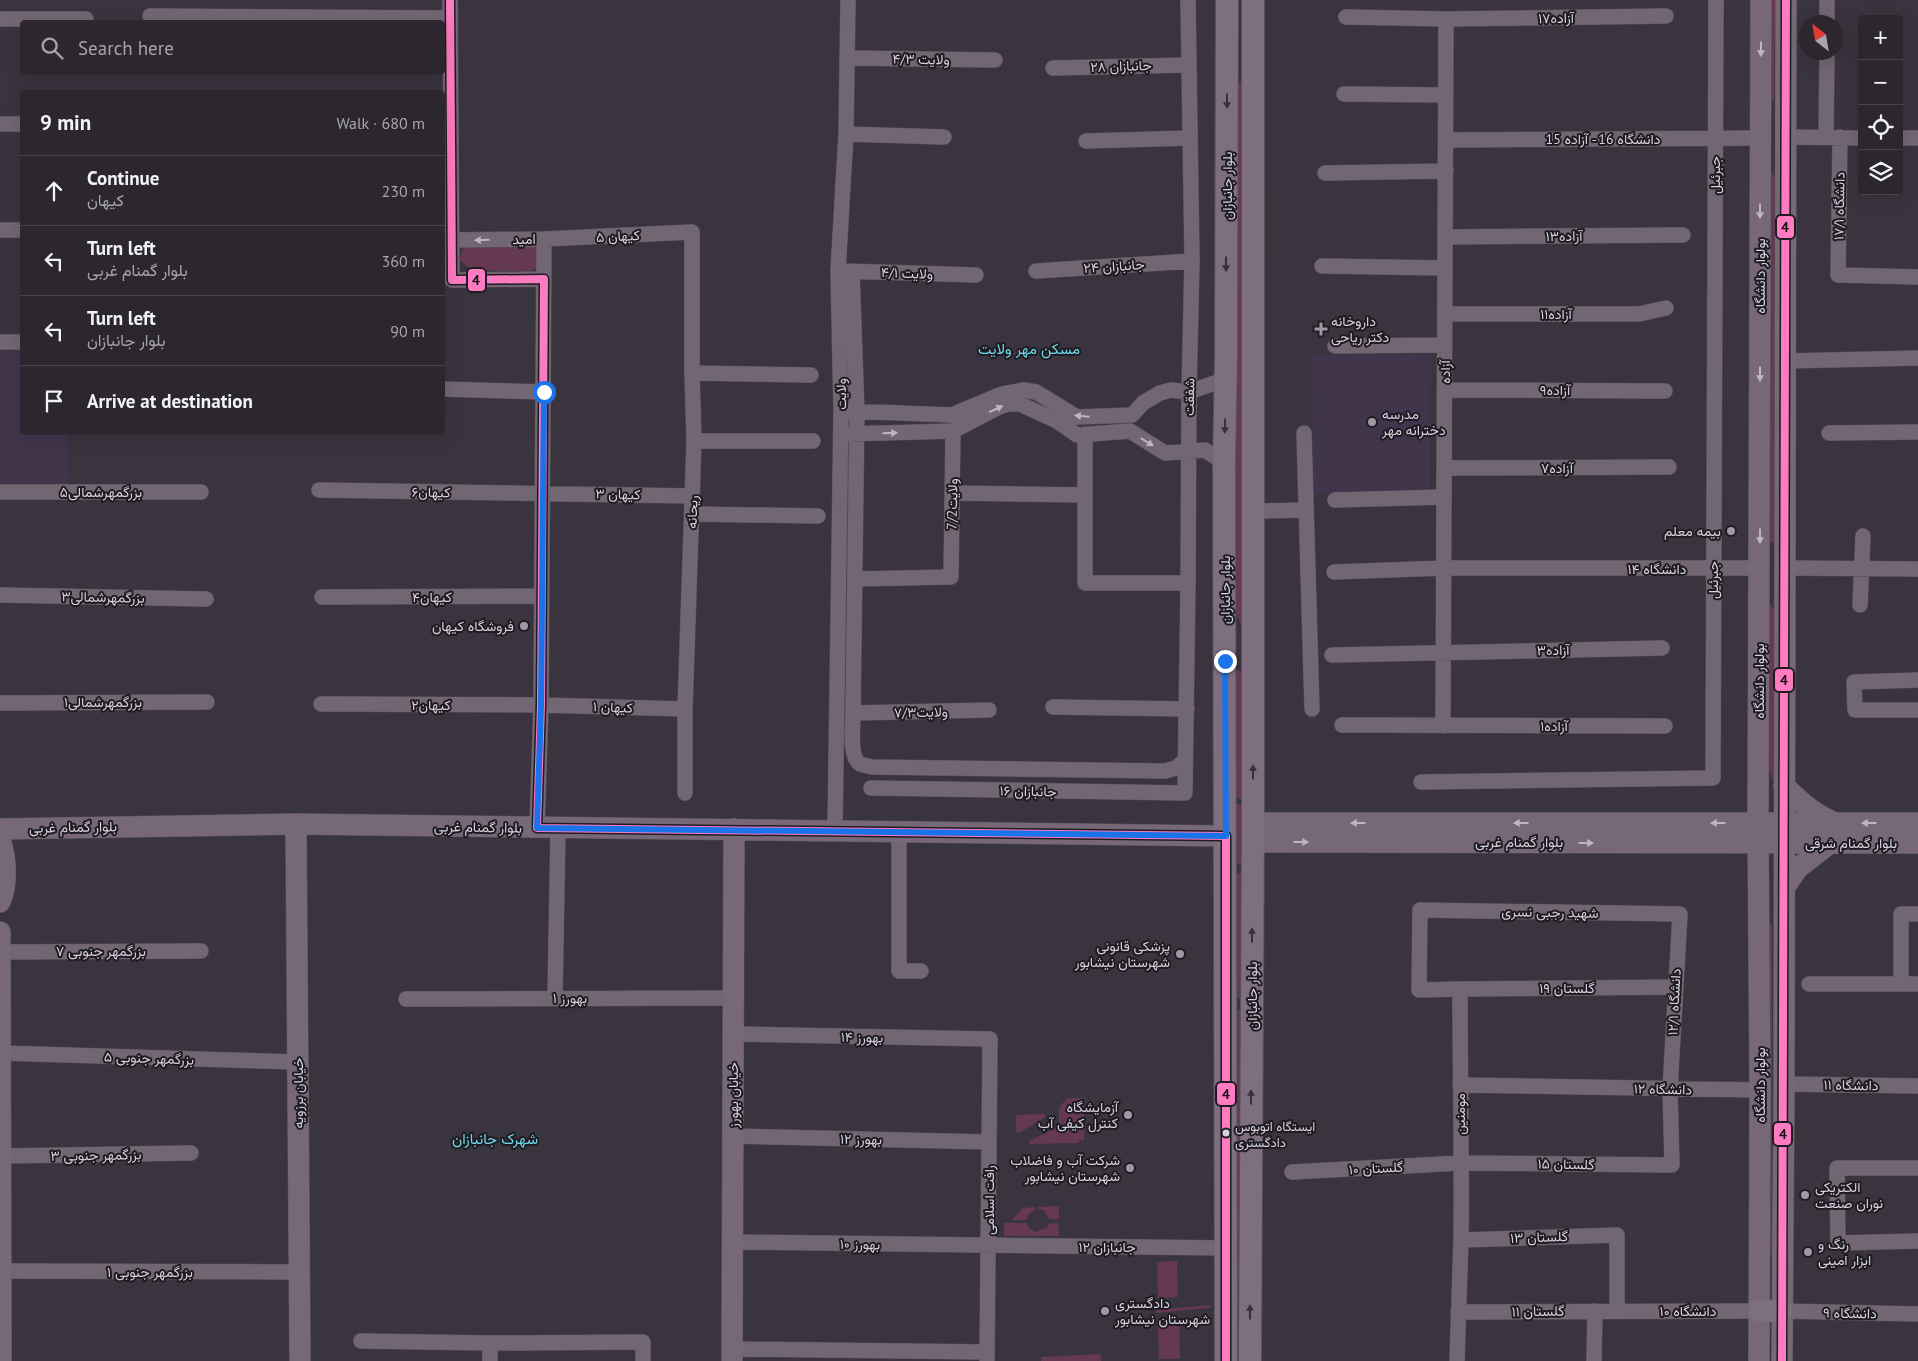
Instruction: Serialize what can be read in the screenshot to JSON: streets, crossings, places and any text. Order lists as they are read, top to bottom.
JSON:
{
  "streets": {
    "main road": [
      "بلوار جانبازان",
      "بولوار دانشگاه",
      "بلوار گمنام غربی",
      "بلوار گمنام شرقی",
      "خیابان برزویه",
      "خیابان بهورز"
    ],
    "street": [
      "آزاده۱۷",
      "ولایت ۴/۳",
      "جانبازان ۲۸",
      "دانشگاه 16 - آزاده 15",
      "جبرئیل",
      "دانشگاه ۱۷/۱",
      "کیهان ۵",
      "آزاده۱۳",
      "امید",
      "جانبازان ۲۴",
      "ولایت ۴/۱",
      "آزاده۱۱",
      "آزاده",
      "آزاده۹",
      "ولایت",
      "شفقت",
      "آزاده۷",
      "بزرگمهرشمالی۵",
      "کیهان۶",
      "کیهان ۳",
      "ولایت7/2",
      "ریحانه",
      "دانشگاه ۱۴",
      "بزرگمهرشمالی۳",
      "کیهان۴",
      "آزاده۳",
      "بزرگمهرشمالی۱",
      "کیهان۲",
      "کیهان ۱",
      "ولایت۷/۳",
      "آزاده۱",
      "جانبازان ۱۶",
      "شهید رجبی نسری",
      "بزرگمهر جنوبی ۷",
      "گلستان ۱۹",
      "بهورز ۱",
      "دانشگاه ۱۲/۱",
      "بهورز ۱۴",
      "بزرگمهر جنوبی ۵",
      "دانشگاه ۱۱",
      "دانشگاه ۱۲",
      "مومنین",
      "بهورز ۱۲",
      "بزرگمهر جنوبی ۳",
      "گلستان ۱۵",
      "گلستان ۱۰",
      "رافت اسلامی",
      "گلستان ۱۳",
      "بهورز ۱۰",
      "جانبازان ۱۲",
      "بزرگمهر جنوبی ۱",
      "گلستان ۱۱",
      "دانشگاه ۱۰",
      "دانشگاه ۹"
    ]
  },
  "crossings": [
    ["آزاده۱۷", "آزاده"],
    ["ولایت ۴/۳", "ولایت"],
    ["جانبازان ۲۸", "شفقت"],
    ["دانشگاه 16 - آزاده 15", "جبرئیل"],
    ["دانشگاه 16 - آزاده 15", "بولوار دانشگاه"],
    ["دانشگاه 16 - آزاده 15", "آزاده"],
    ["جبرئیل", "دانشگاه ۱۴"],
    ["بلوار جانبازان", "بلوار گمنام غربی"],
    ["بلوار جانبازان", "جانبازان ۱۲"],
    ["کیهان ۵", "امید"],
    ["کیهان ۵", "ریحانه"],
    ["آزاده۱۳", "آزاده"],
    ["امید", "کیهان۶"],
    ["امید", "کیهان ۳"],
    ["امید", "کیهان۴"],
    ["امید", "کیهان۲"],
    ["امید", "کیهان ۱"],
    ["امید", "بلوار گمنام غربی"],
    ["امید", "بهورز ۱"],
    ["جانبازان ۲۴", "شفقت"],
    ["ولایت ۴/۱", "ولایت"],
    ["بولوار دانشگاه", "دانشگاه ۱۴"],
    ["بولوار دانشگاه", "بلوار گمنام غربی"],
    ["بولوار دانشگاه", "بلوار گمنام شرقی"],
    ["بولوار دانشگاه", "دانشگاه ۱۱"],
    ["بولوار دانشگاه", "دانشگاه ۱۲"],
    ["بولوار دانشگاه", "دانشگاه ۱۰"],
    ["بولوار دانشگاه", "دانشگاه ۹"],
    ["آزاده۱۱", "آزاده"],
    ["آزاده", "آزاده۹"],
    ["آزاده", "آزاده۷"],
    ["آزاده", "دانشگاه ۱۴"],
    ["آزاده", "آزاده۳"],
    ["آزاده", "آزاده۱"],
    ["ولایت", "بلوار گمنام غربی"],
    ["شفقت", "جانبازان ۱۶"],
    ["کیهان۶", "کیهان ۳"],
    ["کیهان ۳", "ریحانه"],
    ["ریحانه", "کیهان ۱"],
    ["کیهان۲", "کیهان ۱"],
    ["بلوار گمنام غربی", "بلوار گمنام شرقی"],
    ["بلوار گمنام غربی", "خیابان برزویه"],
    ["بلوار گمنام غربی", "خیابان بهورز"],
    ["شهید رجبی نسری", "گلستان ۱۹"],
    ["شهید رجبی نسری", "دانشگاه ۱۲/۱"],
    ["شهید رجبی نسری", "مومنین"],
    ["گلستان ۱۹", "دانشگاه ۱۲/۱"],
    ["گلستان ۱۹", "مومنین"],
    ["بهورز ۱", "خیابان بهورز"],
    ["دانشگاه ۱۲/۱", "دانشگاه ۱۲"],
    ["دانشگاه ۱۲/۱", "گلستان ۱۵"],
    ["بهورز ۱۴", "خیابان بهورز"],
    ["بهورز ۱۴", "رافت اسلامی"],
    ["بزرگمهر جنوبی ۵", "خیابان برزویه"],
    ["دانشگاه ۱۲", "مومنین"],
    ["خیابان برزویه", "بزرگمهر جنوبی ۱"],
    ["خیابان بهورز", "بهورز ۱۲"],
    ["خیابان بهورز", "بهورز ۱۰"],
    ["مومنین", "گلستان ۱۵"],
    ["مومنین", "گلستان ۱۰"],
    ["مومنین", "گلستان ۱۳"],
    ["مومنین", "گلستان ۱۱"],
    ["بهورز ۱۲", "رافت اسلامی"],
    ["گلستان ۱۵", "گلستان ۱۰"],
    ["رافت اسلامی", "بهورز ۱۰"],
    ["رافت اسلامی", "جانبازان ۱۲"],
    ["گلستان ۱۳", "گلستان ۱۱"],
    ["گلستان ۱۳", "دانشگاه ۱۰"],
    ["بهورز ۱۰", "جانبازان ۱۲"],
    ["گلستان ۱۱", "دانشگاه ۱۰"]
  ],
  "districts": ["مسکن مهر ولایت", "شهرک جانبازان"],
  "places": {
    "health": ["داروخانه دکتر ریاحی"],
    "other": [
      "مدرسه دخترانه مهر",
      "بیمه معلم",
      "فروشگاه کیهان",
      "پزشکی قانونی شهرستان نیشابور",
      "آزمایشگاه کنترل کیفی آب",
      "ایستگاه اتوبوس دادگستری",
      "شرکت آب و فاضلاب شهرستان نیشابور",
      "الکتریکی نوران صنعت",
      "رنگ و ابزار امینی",
      "دادگستری شهرستان نیشابور"
    ]
  },
  "lines": ["transit line 4"],
  "north": "top left",
  "page": {
    "map_buttons": ["+", "−"],
    "search": "Search here",
    "heading": ["9 min", "Walk · 680 m"],
    "list": [
      ["Continue", "کیهان", "230 m"],
      ["Turn left", "بلوار گمنام غربی", "360 m"],
      ["Turn left", "بلوار جانبازان", "90 m"],
      "Arrive at destination"
    ]
  }
}
